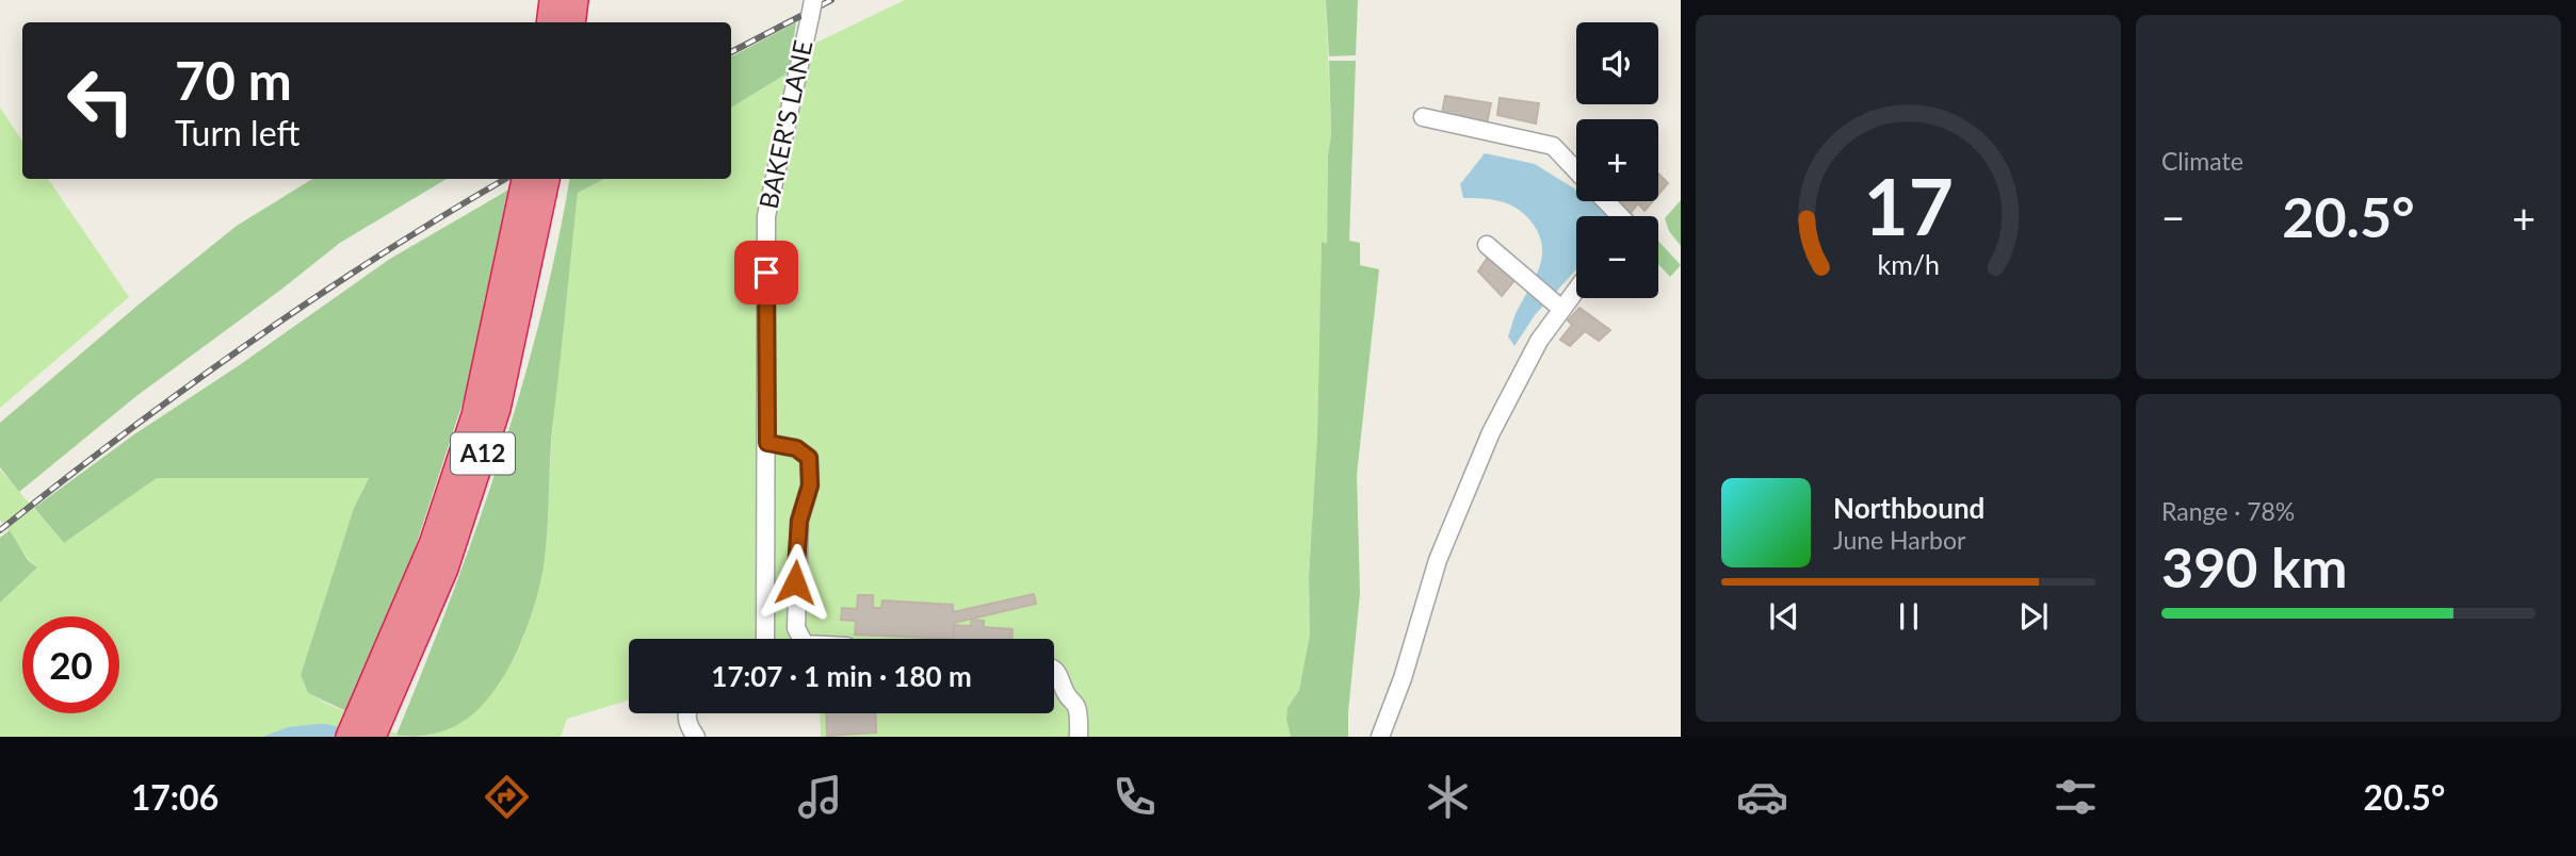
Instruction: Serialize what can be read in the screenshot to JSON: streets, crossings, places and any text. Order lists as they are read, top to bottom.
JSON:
{
  "streets": {
    "highway": ["A12"],
    "street": ["BAKER'S LANE"]
  },
  "page": {
    "tile": [
      "Climate",
      ["Range · 78%", "390 km"]
    ],
    "map_buttons": ["+", "−"],
    "turn": ["70 m", "Turn left"],
    "heat": ["−", "20.5°", "+"],
    "song": ["Northbound", "June Harbor"],
    "limit": "20",
    "trip": "17:07 · 1 min · 180 m",
    "tabs": ["17:06", "20.5°"],
    "gauge": ["17", "km/h"]
  }
}
